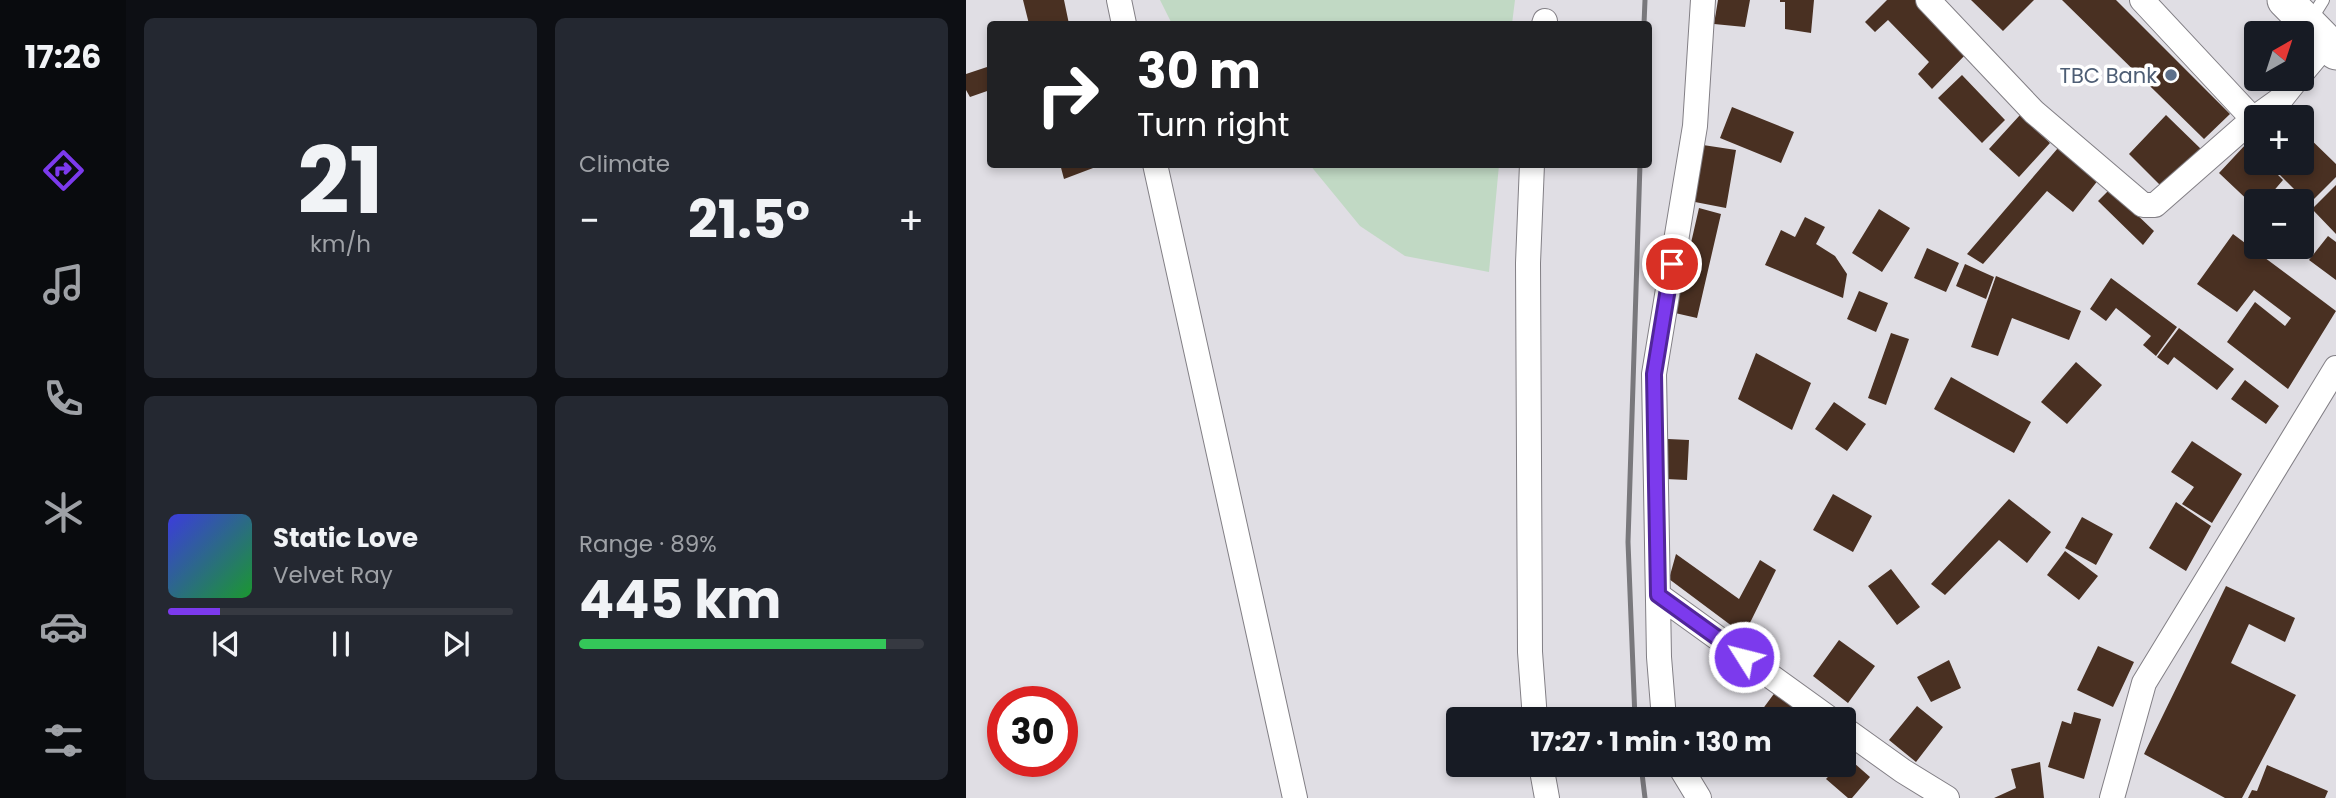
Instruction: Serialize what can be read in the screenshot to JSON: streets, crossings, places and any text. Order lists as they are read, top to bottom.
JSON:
{
  "places": ["TBC Bank"],
  "north": "top right",
  "page": {
    "tabs": "17:26",
    "tile": [
      ["21", "km/h"],
      "Climate",
      ["Range · 89%", "445 km"]
    ],
    "map_buttons": ["+", "−"],
    "turn": ["30 m", "Turn right"],
    "heat": ["−", "21.5°", "+"],
    "song": ["Static Love", "Velvet Ray"],
    "limit": "30",
    "trip": "17:27 · 1 min · 130 m"
  }
}
